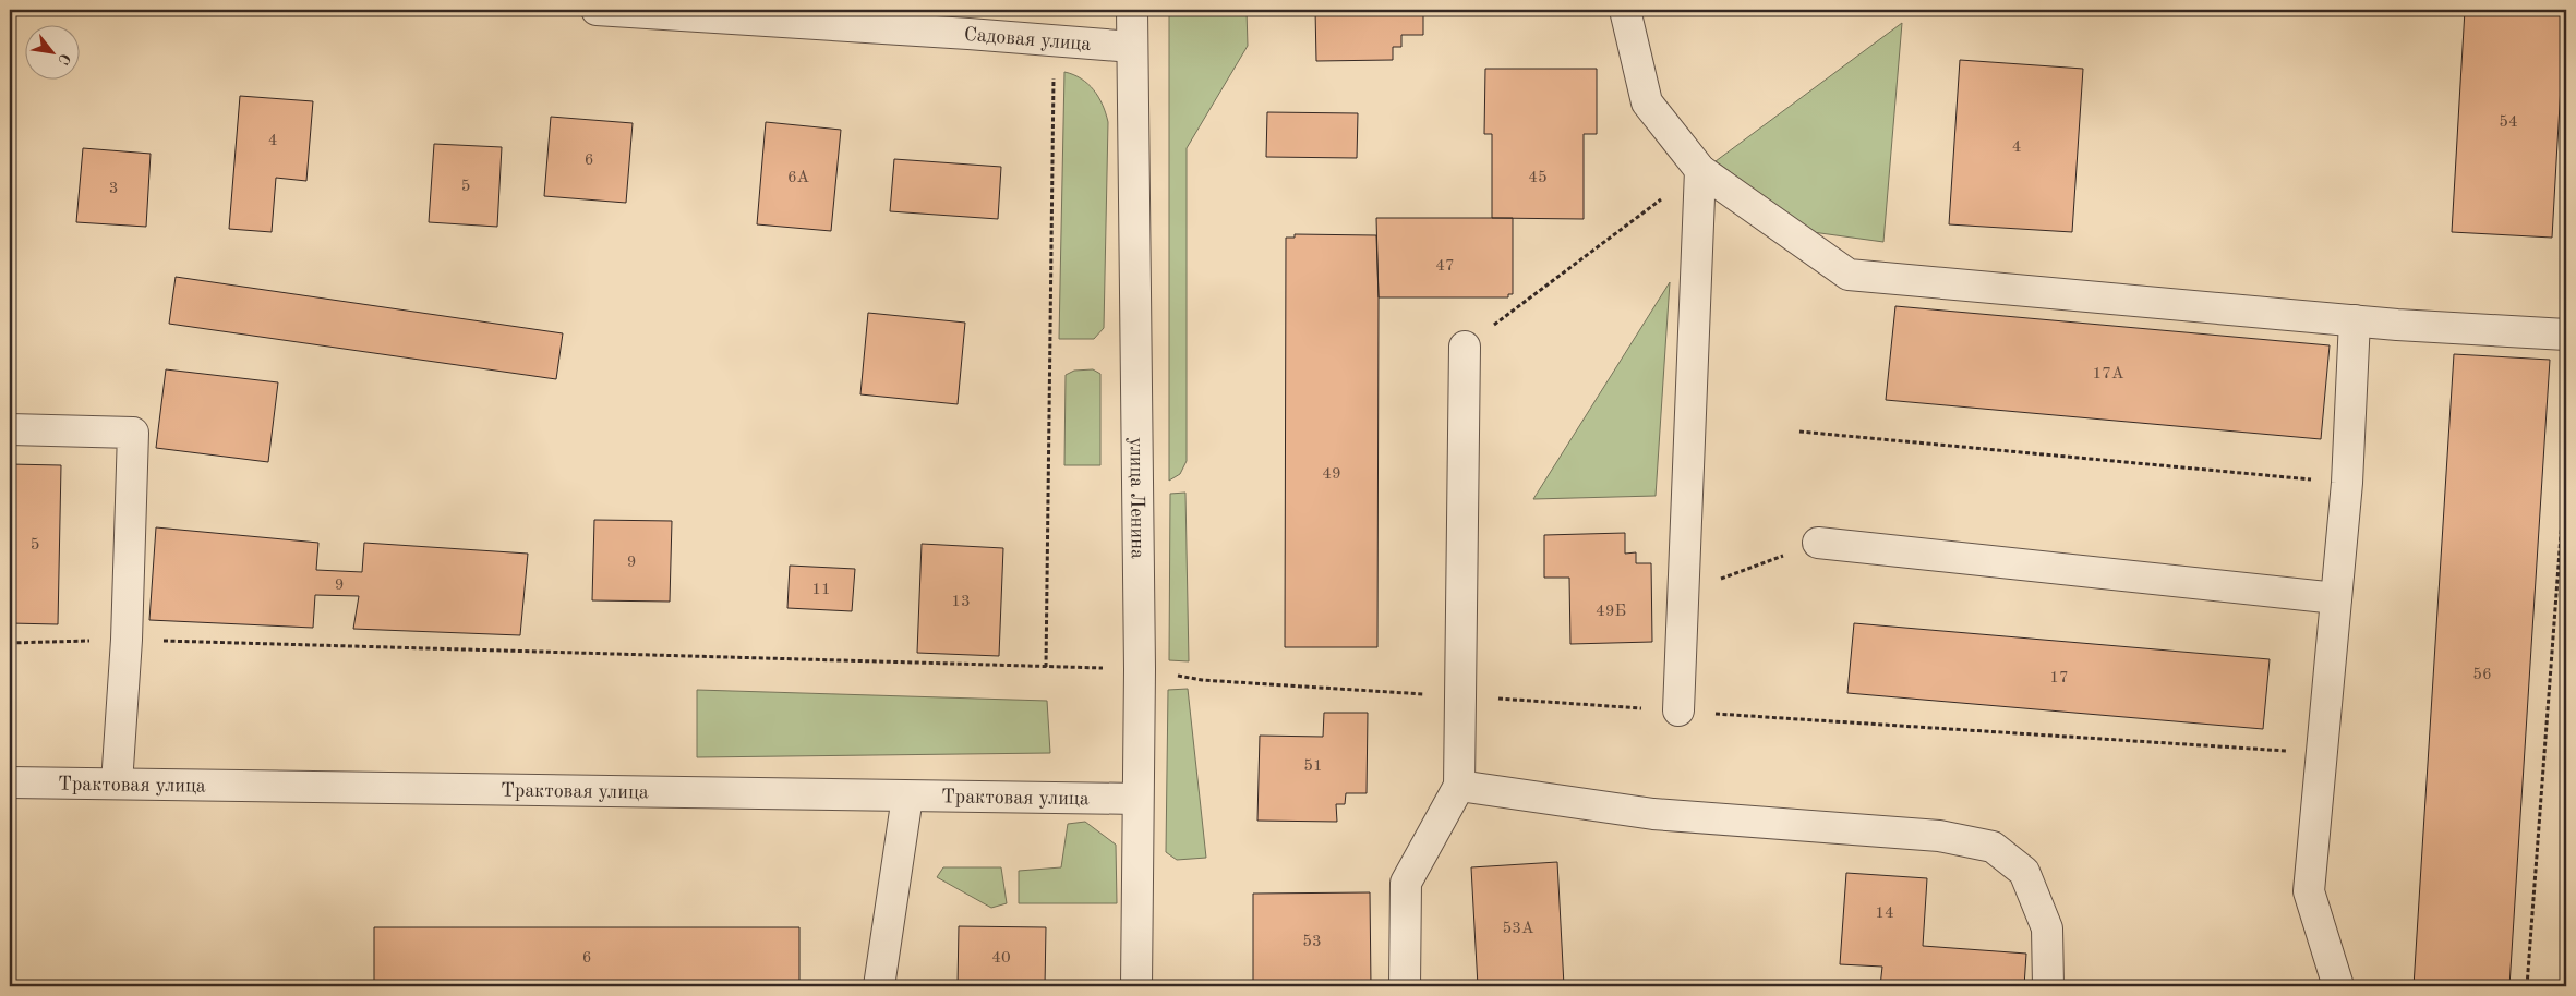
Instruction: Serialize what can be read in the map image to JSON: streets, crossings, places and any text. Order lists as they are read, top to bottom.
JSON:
{
  "streets": {
    "street": ["Садовая улица", "улица Ленина", "Трактовая улица"]
  },
  "crossings": [
    ["Садовая улица", "улица Ленина"],
    ["улица Ленина", "Трактовая улица"]
  ],
  "house_numbers": [
    "54",
    "4",
    "4",
    "6",
    "6А",
    "45",
    "5",
    "3",
    "47",
    "17А",
    "49",
    "5",
    "9",
    "9",
    "11",
    "13",
    "49Б",
    "56",
    "17",
    "51",
    "14",
    "53А",
    "53",
    "6",
    "40"
  ],
  "north": "bottom right"
}
